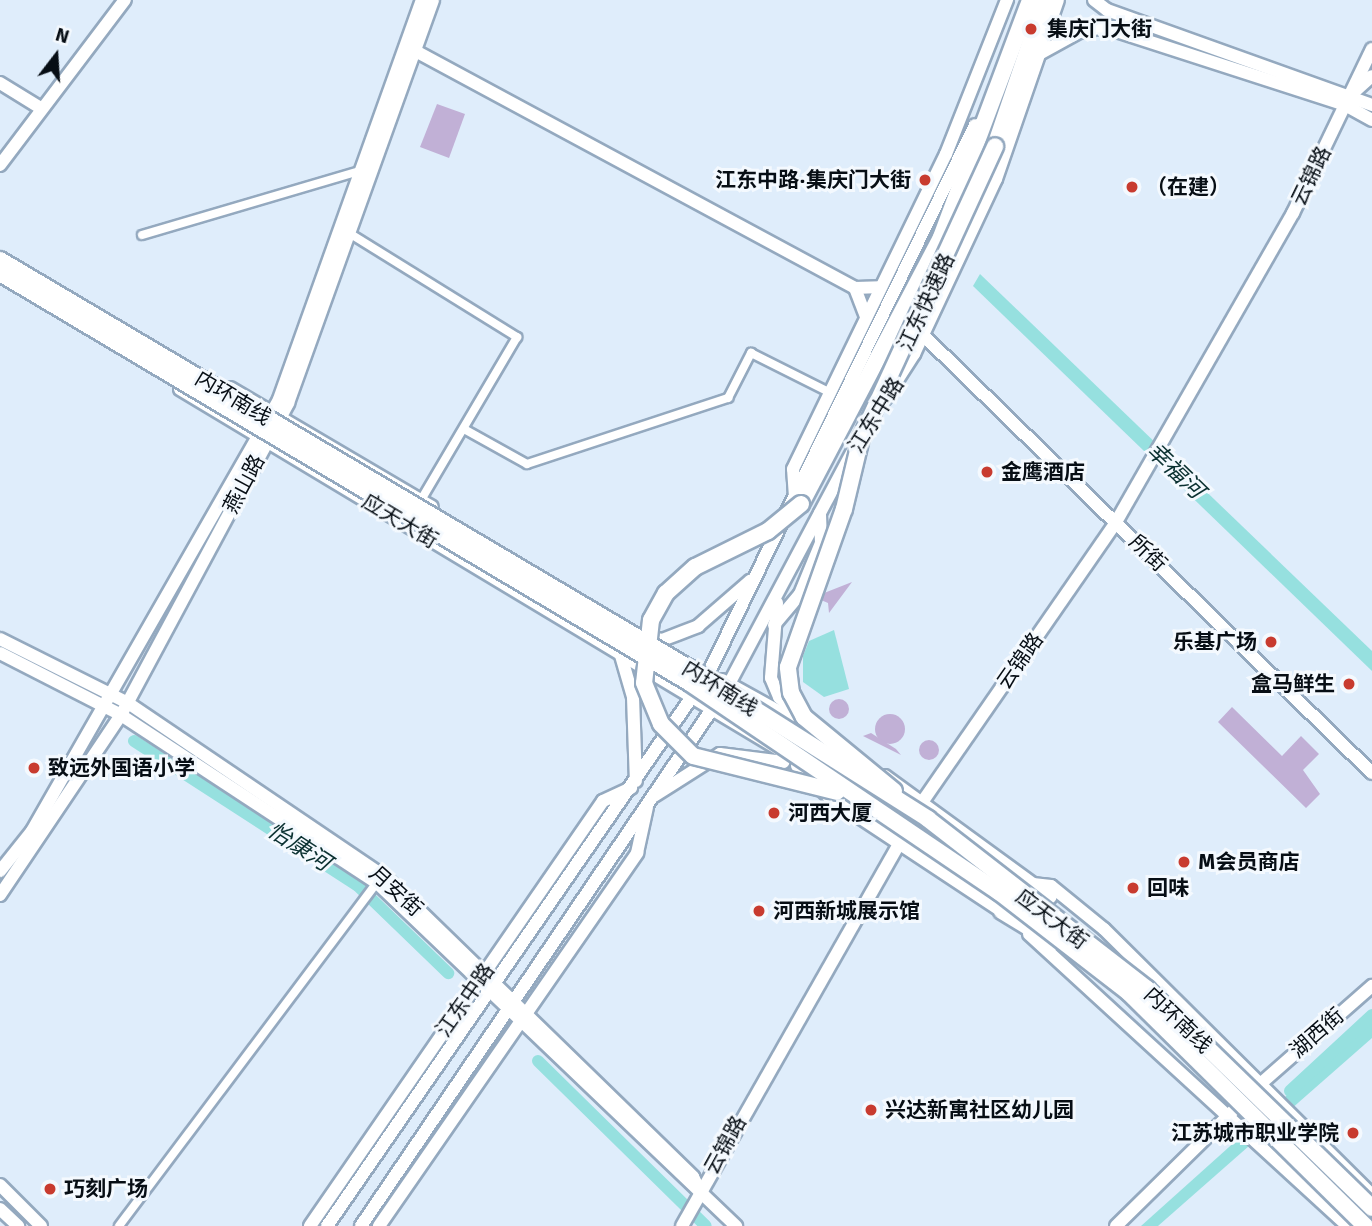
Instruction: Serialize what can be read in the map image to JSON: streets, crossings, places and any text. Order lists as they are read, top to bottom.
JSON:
{
  "streets": {
    "highway": ["江东快速路", "内环南线"],
    "street": [
      "云锦路",
      "江东中路",
      "燕山路",
      "应天大街",
      "所街",
      "月安街",
      "湖西街"
    ]
  },
  "crossings": [
    ["云锦路", "江东快速路"],
    ["云锦路", "内环南线"],
    ["云锦路", "应天大街"],
    ["云锦路", "所街"],
    ["云锦路", "月安街"],
    ["江东快速路", "内环南线"],
    ["江东快速路", "江东中路"],
    ["江东快速路", "应天大街"],
    ["内环南线", "应天大街"],
    ["江东中路", "应天大街"],
    ["江东中路", "所街"],
    ["江东中路", "月安街"],
    ["燕山路", "应天大街"],
    ["燕山路", "月安街"],
    ["应天大街", "湖西街"]
  ],
  "water": ["幸福河", "怡康河"],
  "places": [
    "集庆门大街",
    "江东中路·集庆门大街",
    "（在建）",
    "金鹰酒店",
    "乐基广场",
    "盒马鲜生",
    "致远外国语小学",
    "河西大厦",
    "M会员商店",
    "回味",
    "河西新城展示馆",
    "兴达新寓社区幼儿园",
    "江苏城市职业学院",
    "巧刻广场"
  ],
  "north": "top"
}
